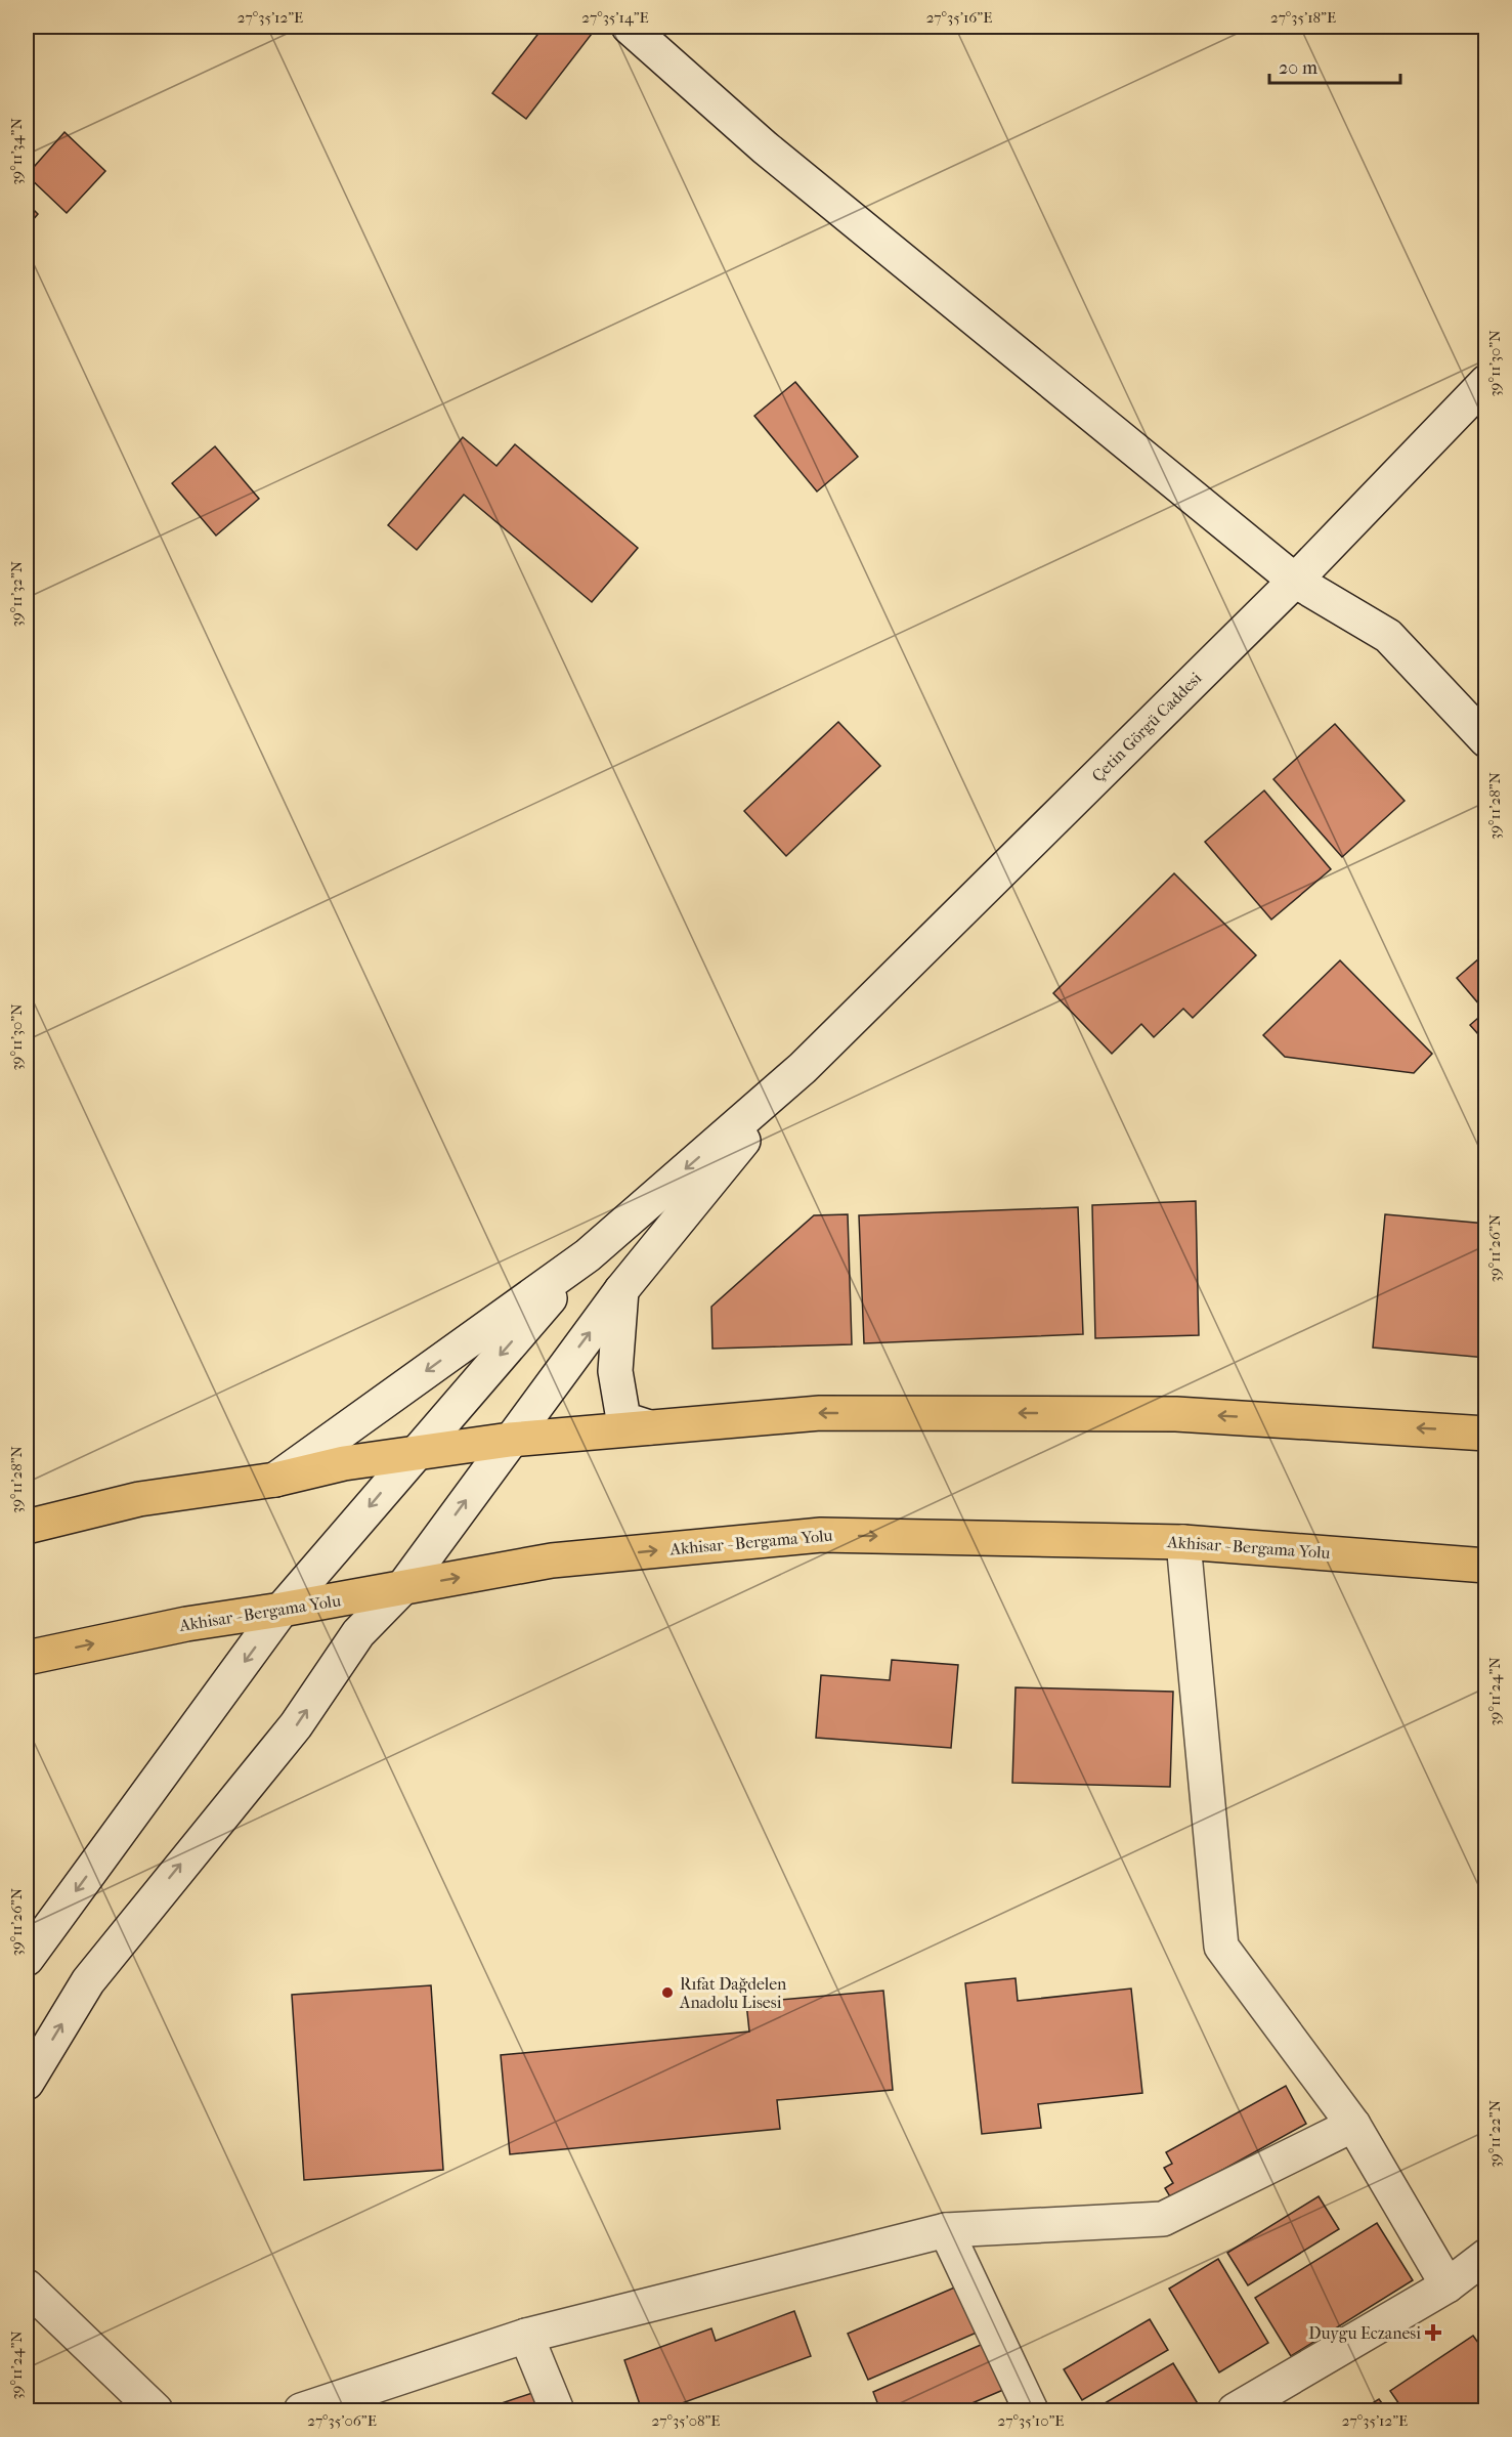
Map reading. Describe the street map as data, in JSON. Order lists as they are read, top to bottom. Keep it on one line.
{"streets":{"main road":["Çetin Görgü Caddesi","Akhisar - Bergama Yolu"]},"places":{"other":["Rıfat Dağdelen Anadolu Lisesi"],"health":["Duygu Eczanesi"]},"scale_bar":"20 m","coordinates":["27°35'12\"E","27°35'14\"E","27°35'16\"E","27°35'18\"E","39°11'34\"N","39°11'30\"N","39°11'32\"N","39°11'28\"N","39°11'26\"N","39°11'24\"N","39°11'22\"N","27°35'06\"E","27°35'08\"E","27°35'10\"E"]}
